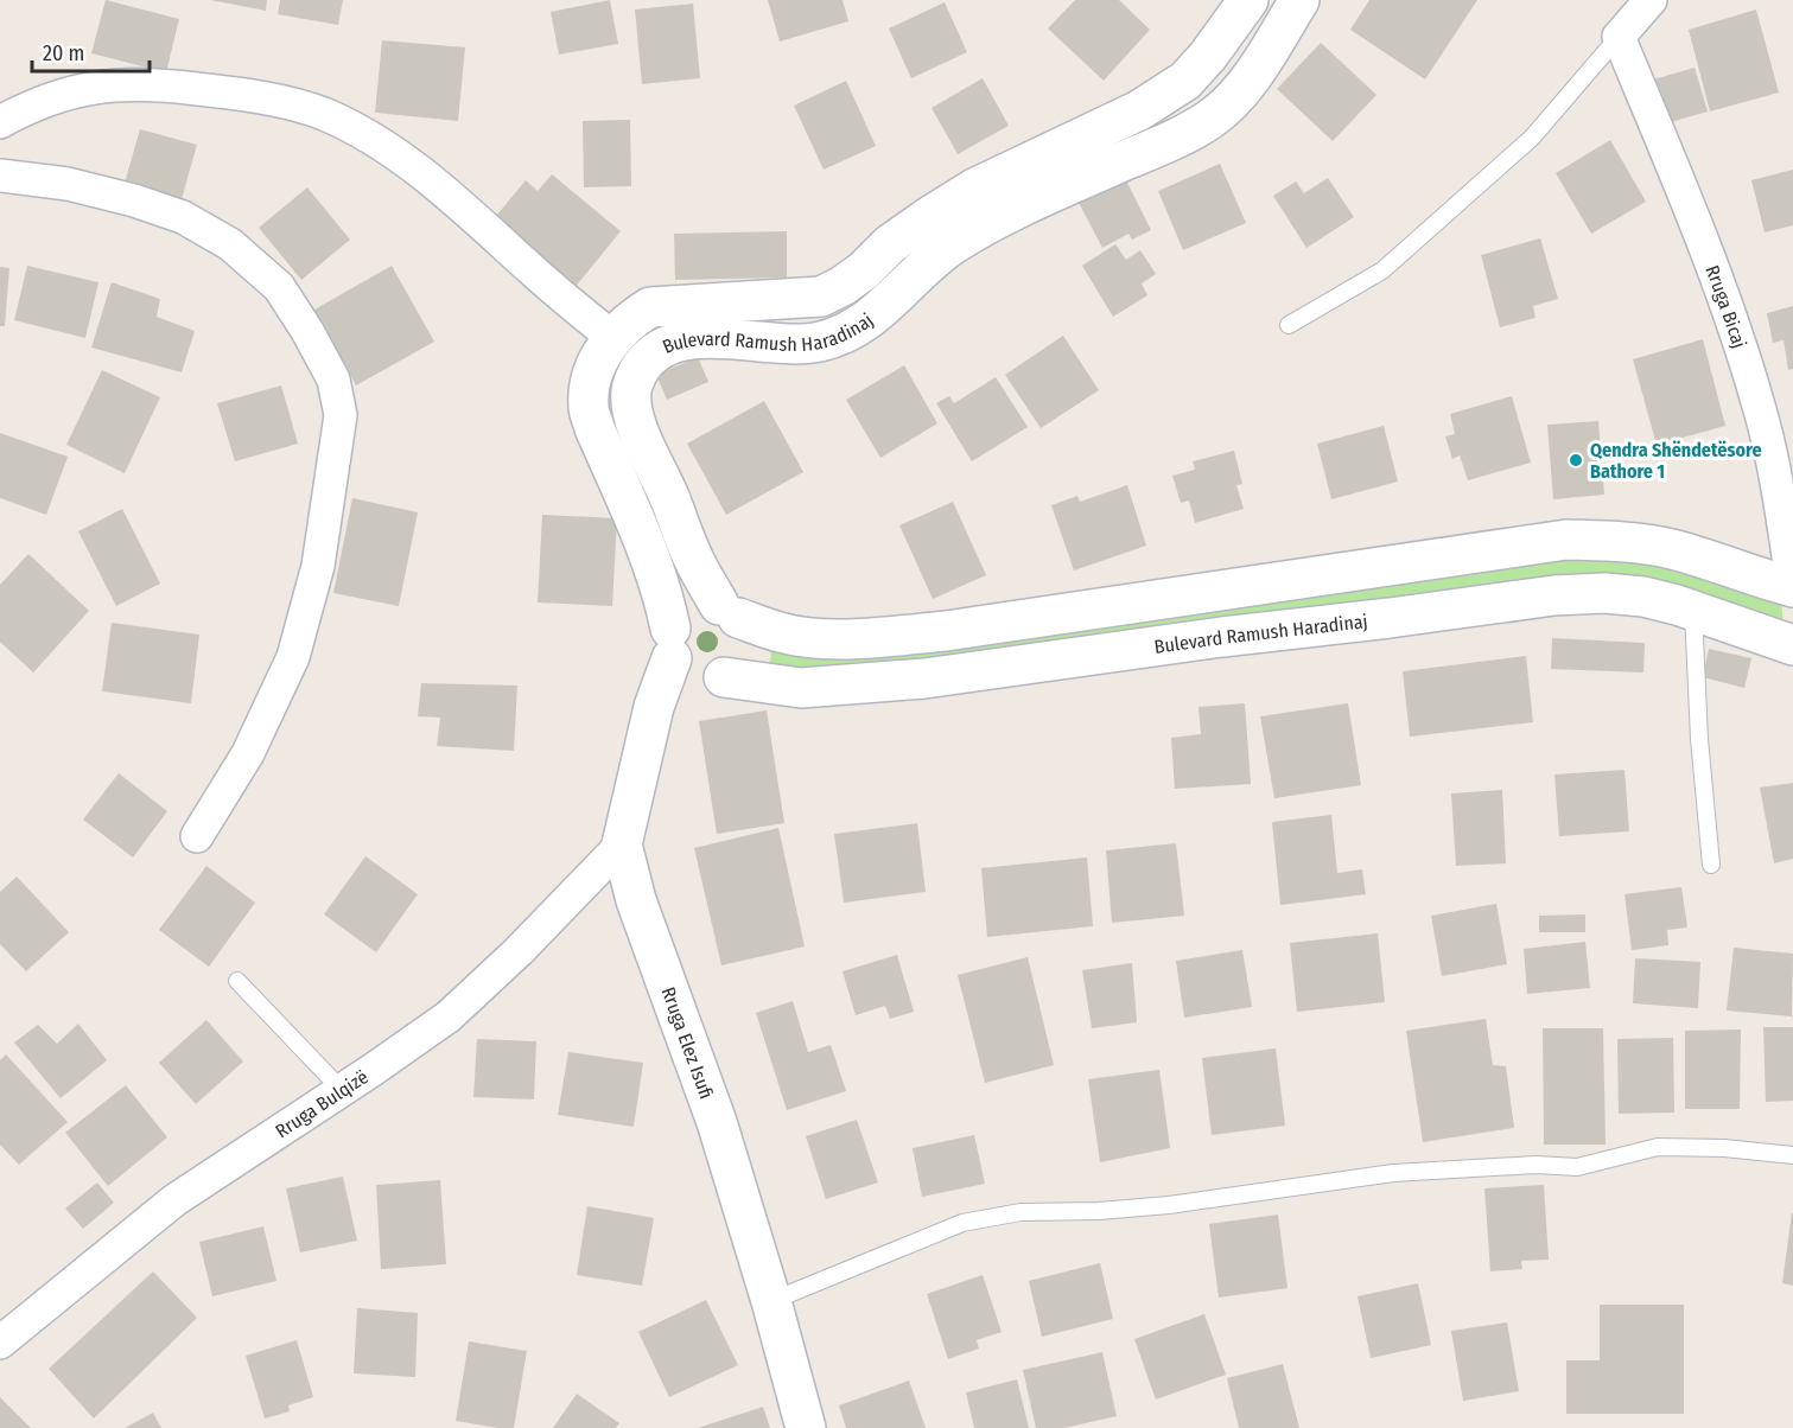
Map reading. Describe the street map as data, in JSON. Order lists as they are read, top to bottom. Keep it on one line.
{"streets":{"street":["Rruga Bicaj","Bulevard Ramush Haradinaj","Rruga Elez Isufi","Rruga Bulqizë"]},"crossings":[["Bulevard Ramush Haradinaj","Rruga Elez Isufi"],["Rruga Elez Isufi","Rruga Bulqizë"]],"places":["Qendra Shëndetësore Bathore 1"],"scale_bar":"20 m"}
